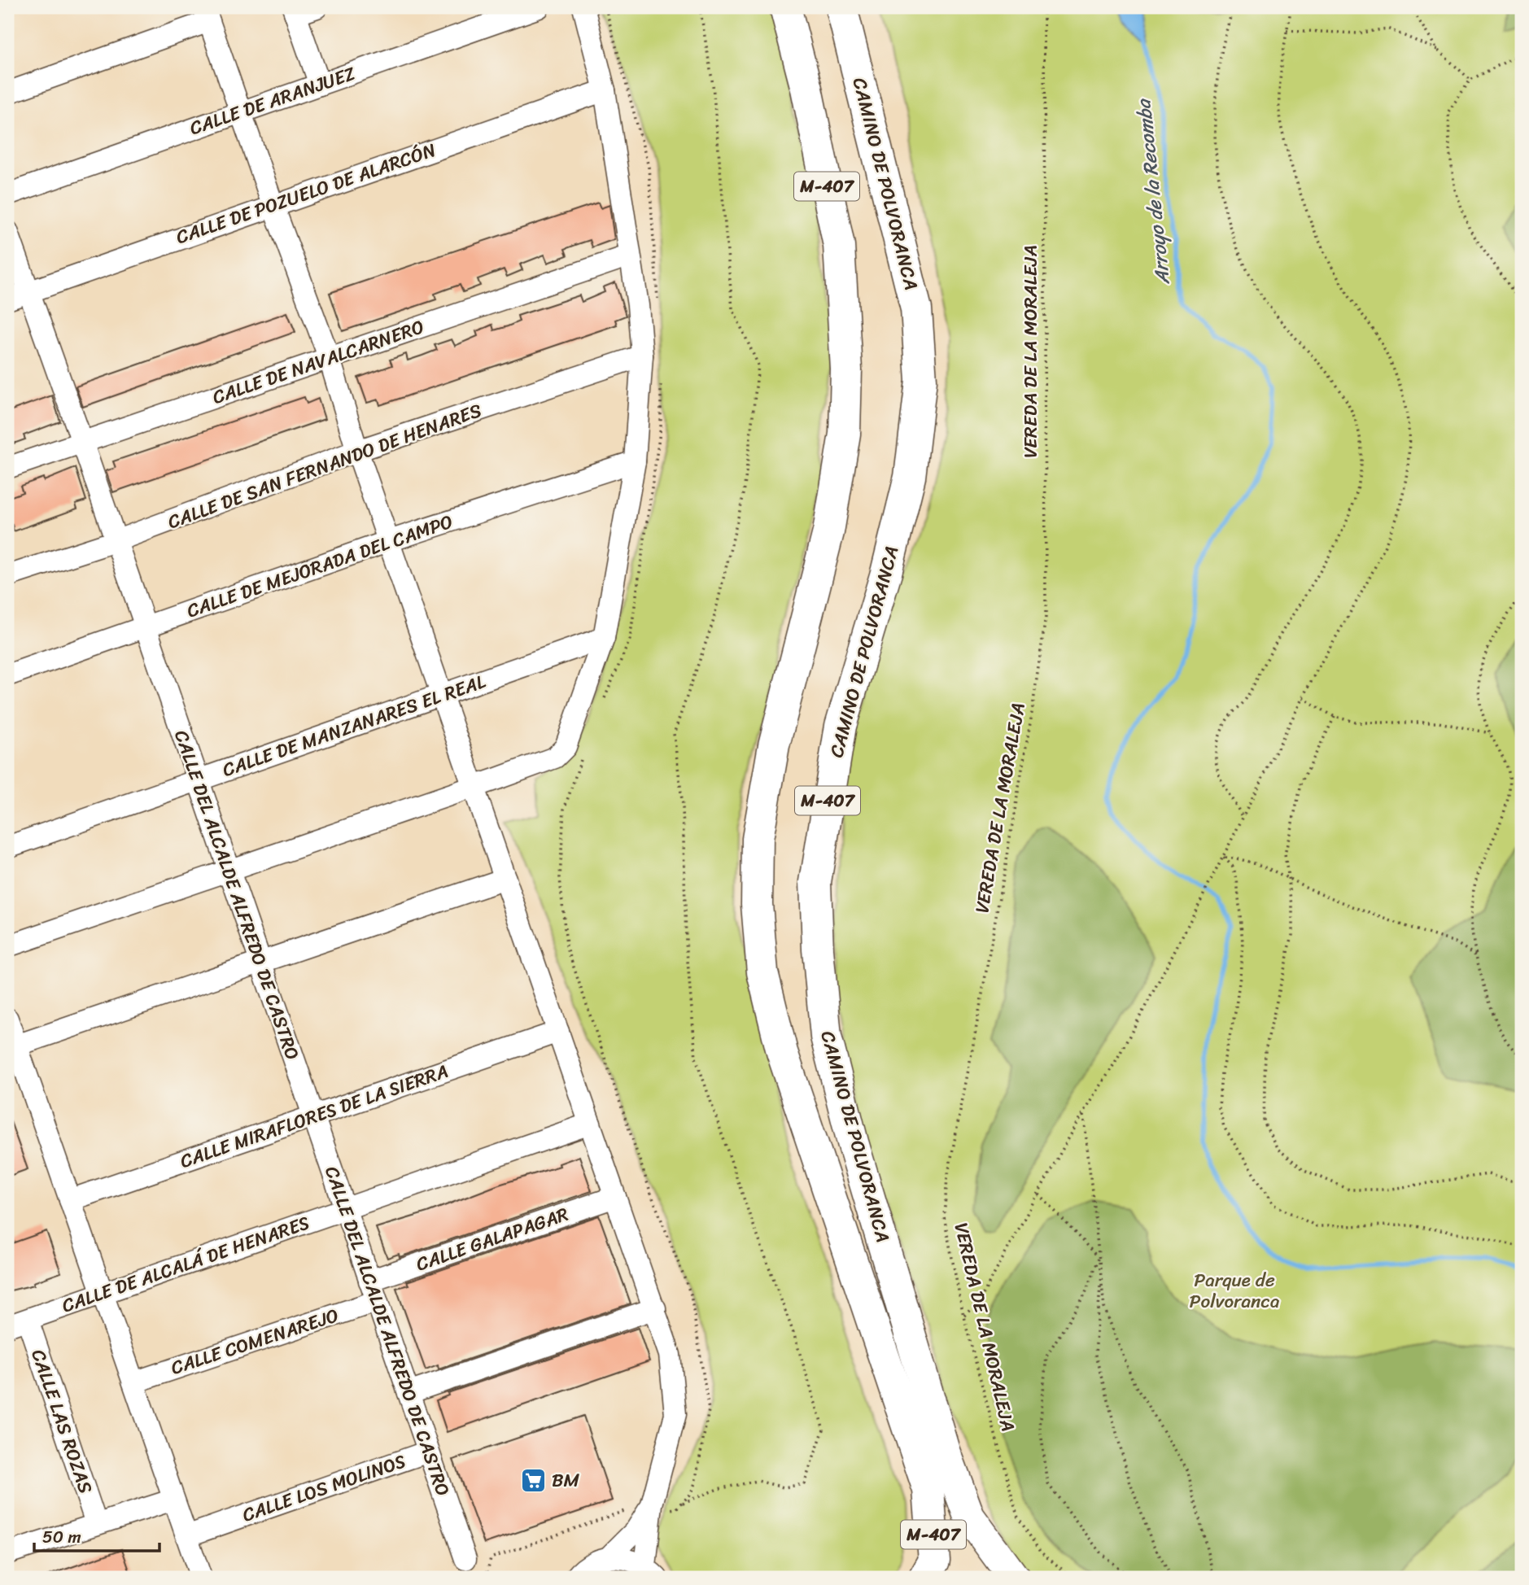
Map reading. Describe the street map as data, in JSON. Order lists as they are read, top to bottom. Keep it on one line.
{"streets":{"highway":["CAMINO DE POLVORANCA","M-407"],"street":["CALLE DE ARANJUEZ","CALLE DE POZUELO DE ALARCÓN","CALLE DE NAVALCARNERO","CALLE DE SAN FERNANDO DE HENARES","CALLE DE MEJORADA DEL CAMPO","CALLE DE MANZANARES EL REAL","CALLE DEL ALCALDE ALFREDO DE CASTRO","CALLE MIRAFLORES DE LA SIERRA","CALLE GALAPAGAR","CALLE DE ALCALÁ DE HENARES","CALLE COMENAREJO","CALLE LAS ROZAS","CALLE LOS MOLINOS"],"path":["VEREDA DE LA MORALEJA"]},"crossings":[["CAMINO DE POLVORANCA","M-407"],["CALLE DE POZUELO DE ALARCÓN","CALLE DEL ALCALDE ALFREDO DE CASTRO"],["CALLE DE NAVALCARNERO","CALLE DEL ALCALDE ALFREDO DE CASTRO"],["CALLE DE SAN FERNANDO DE HENARES","CALLE DEL ALCALDE ALFREDO DE CASTRO"],["CALLE DE MEJORADA DEL CAMPO","CALLE DEL ALCALDE ALFREDO DE CASTRO"],["CALLE DE MANZANARES EL REAL","CALLE DEL ALCALDE ALFREDO DE CASTRO"],["CALLE DEL ALCALDE ALFREDO DE CASTRO","CALLE MIRAFLORES DE LA SIERRA"],["CALLE DEL ALCALDE ALFREDO DE CASTRO","CALLE GALAPAGAR"],["CALLE DEL ALCALDE ALFREDO DE CASTRO","CALLE DE ALCALÁ DE HENARES"],["CALLE DEL ALCALDE ALFREDO DE CASTRO","CALLE COMENAREJO"],["CALLE DEL ALCALDE ALFREDO DE CASTRO","CALLE LOS MOLINOS"],["CALLE DE ALCALÁ DE HENARES","CALLE LAS ROZAS"]],"water":["Arroyo de la Recomba"],"parks":["Parque de Polvoranca"],"places":{"supermarket":["BM"]},"scale_bar":"50 m"}
